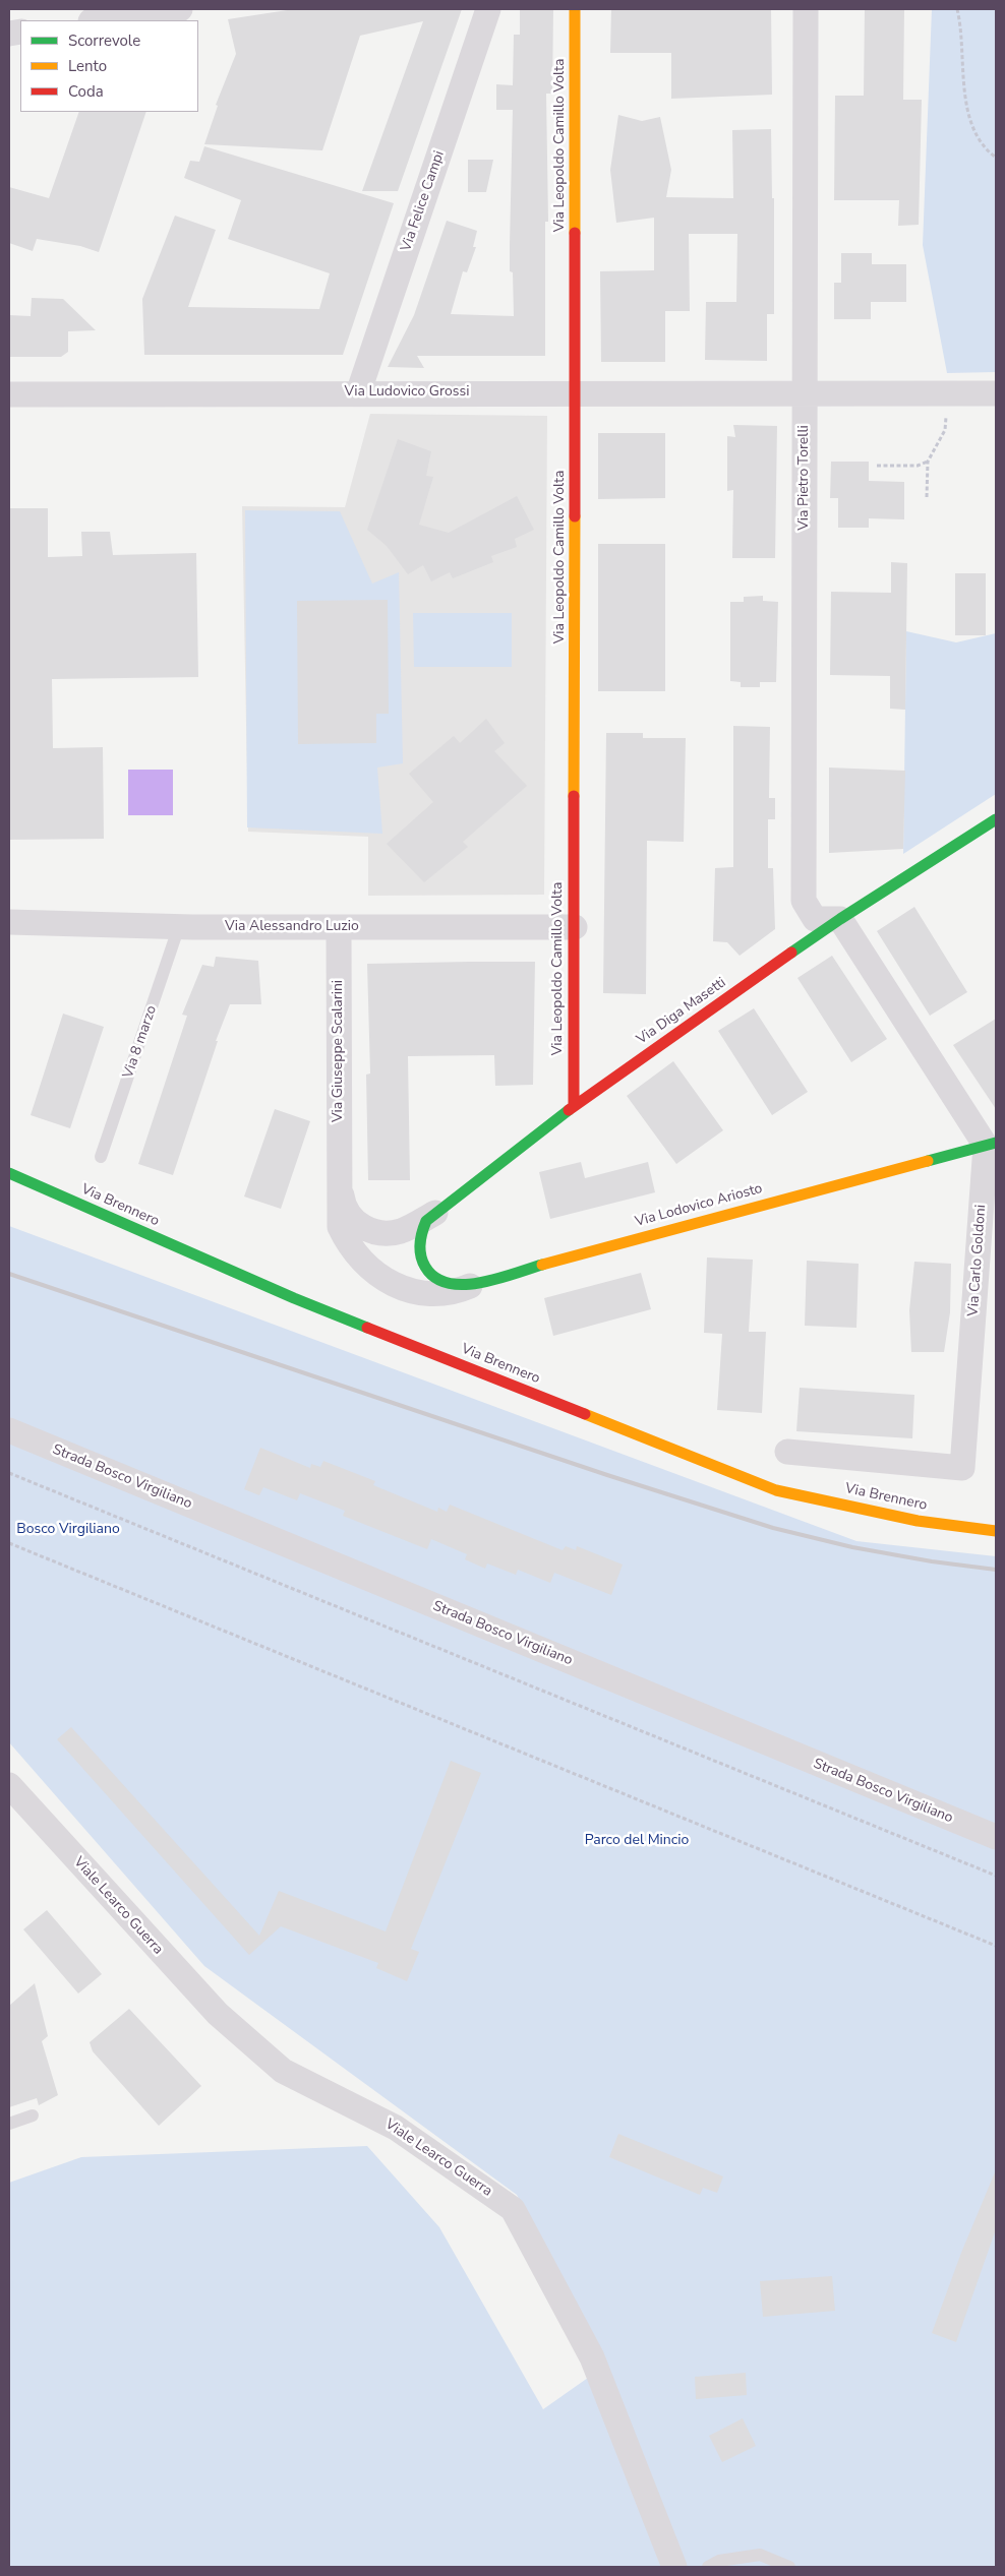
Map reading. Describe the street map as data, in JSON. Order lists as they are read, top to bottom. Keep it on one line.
{"streets":{"street":["Via Leopoldo Camillo Volta","Via Felice Campi","Via Ludovico Grossi","Via Pietro Torelli","Via Alessandro Luzio","Via Diga Masetti","Via Giuseppe Scalarini","Via Brennero","Via Lodovico Ariosto","Via Carlo Goldoni","Strada Bosco Virgiliano","Viale Learco Guerra"],"lane":["Via 8 marzo"]},"crossings":[["Via Leopoldo Camillo Volta","Via Ludovico Grossi"],["Via Leopoldo Camillo Volta","Via Alessandro Luzio"],["Via Leopoldo Camillo Volta","Via Diga Masetti"],["Via Felice Campi","Via Ludovico Grossi"],["Via Ludovico Grossi","Via Pietro Torelli"],["Via Pietro Torelli","Via Diga Masetti"],["Via Alessandro Luzio","Via 8 marzo"],["Via Alessandro Luzio","Via Giuseppe Scalarini"],["Via Diga Masetti","Via Lodovico Ariosto"],["Via Lodovico Ariosto","Via Carlo Goldoni"]],"parks":["Bosco Virgiliano","Parco del Mincio"],"legend":["Scorrevole","Lento","Coda"]}
